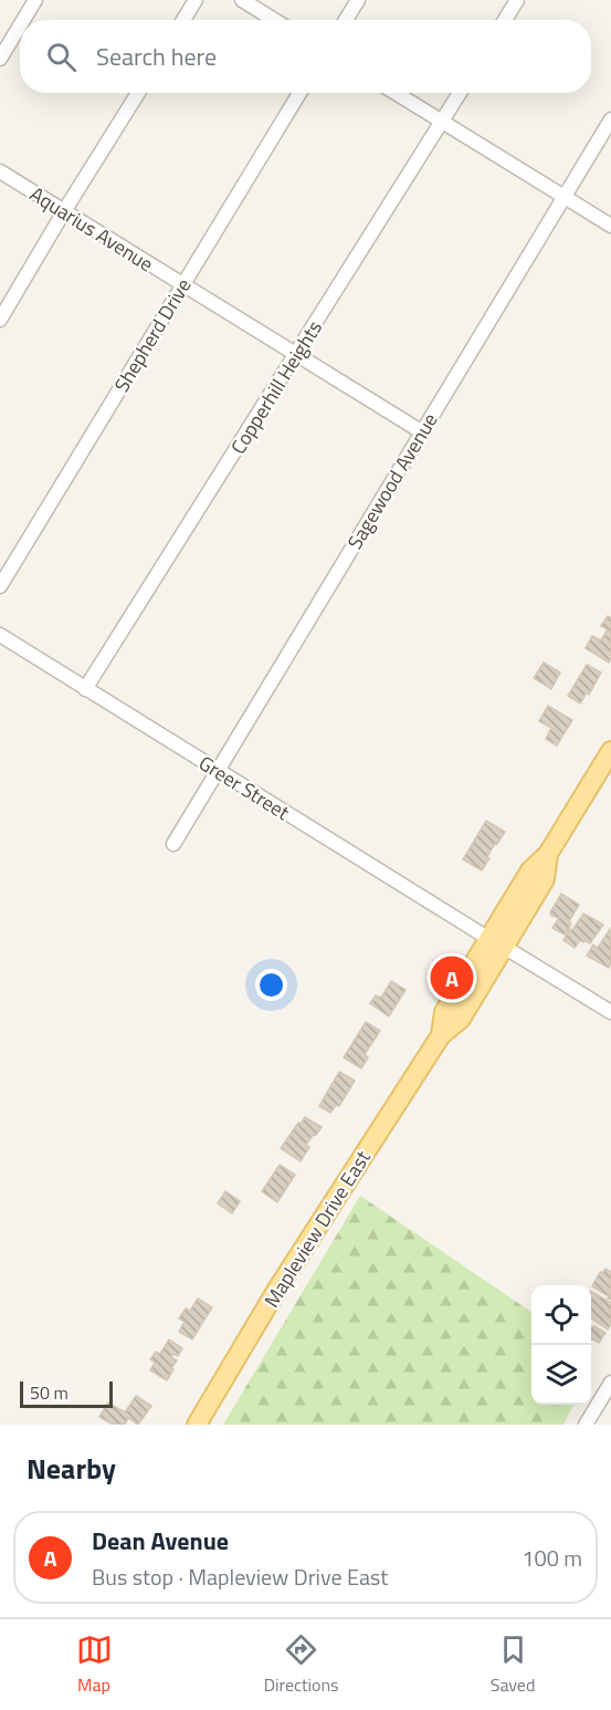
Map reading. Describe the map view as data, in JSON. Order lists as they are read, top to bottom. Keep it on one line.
{"streets":{"main road":["Mapleview Drive East"],"street":["Aquarius Avenue","Shepherd Drive","Copperhill Heights","Sagewood Avenue","Greer Street"]},"crossings":[["Aquarius Avenue","Shepherd Drive"],["Aquarius Avenue","Copperhill Heights"],["Aquarius Avenue","Sagewood Avenue"],["Copperhill Heights","Greer Street"],["Sagewood Avenue","Greer Street"],["Greer Street","Mapleview Drive East"]],"scale_bar":"50 m","page":{"search":"Search here","pins":"A","scale":"50 m","heading":"Nearby","list":[{"mark":"A","name":"Dean Avenue","note":"Bus stop · Mapleview Drive East","value":"100 m"}],"nav":["Map","Directions","Saved"]}}
